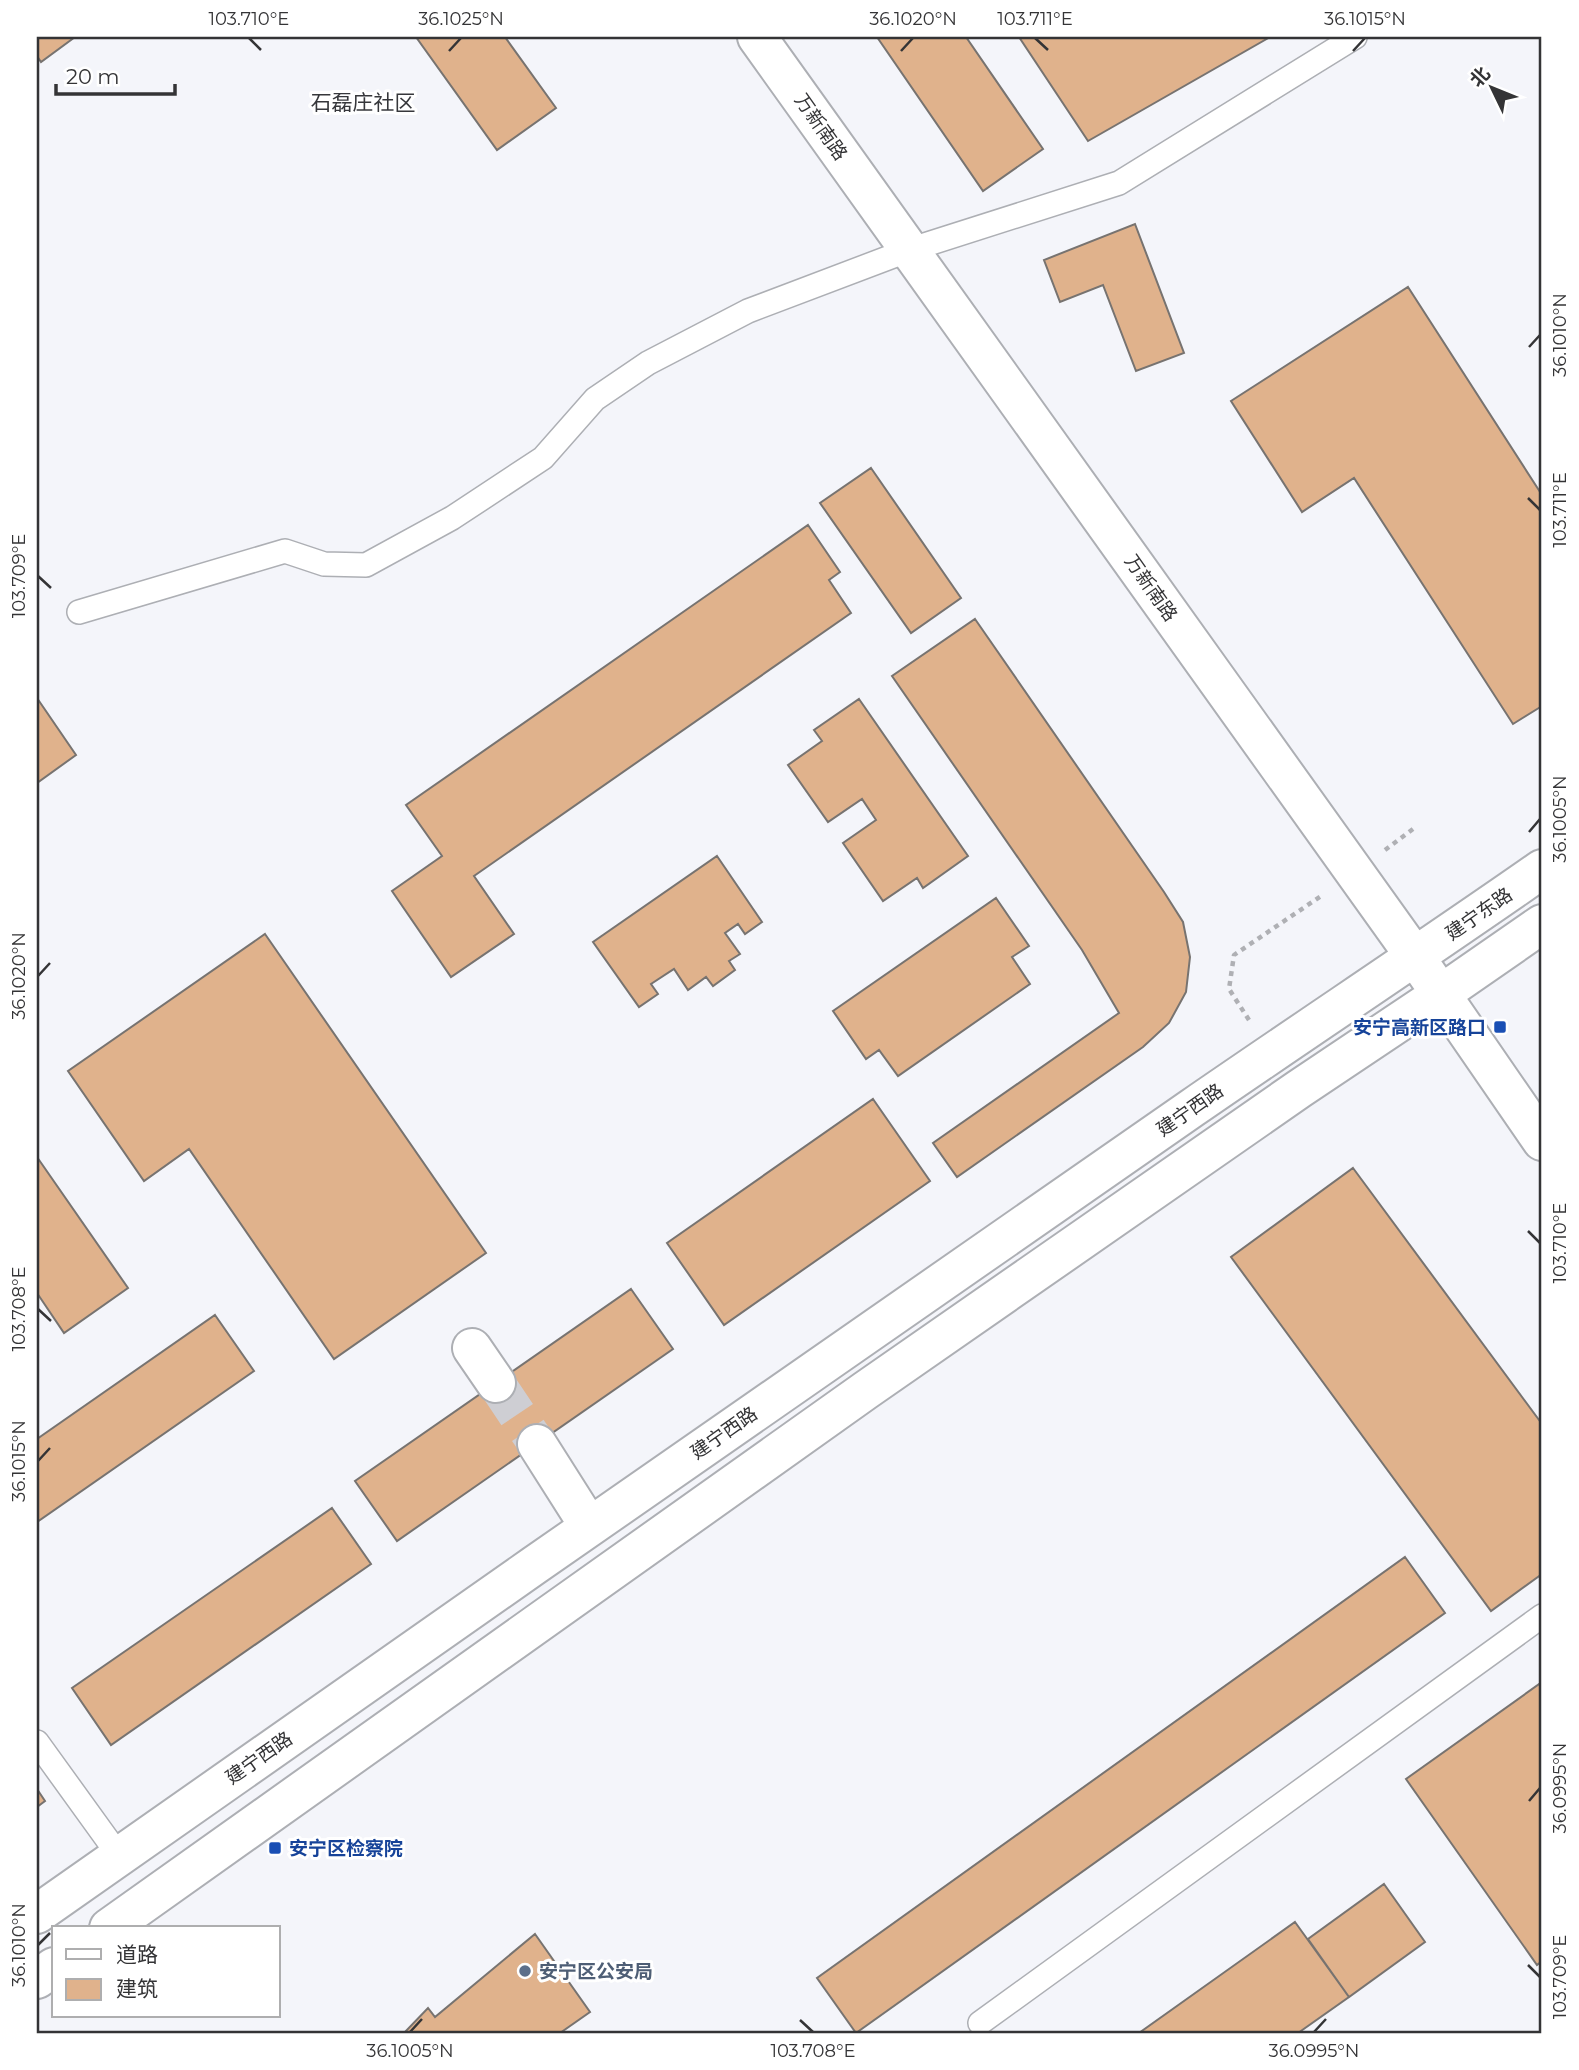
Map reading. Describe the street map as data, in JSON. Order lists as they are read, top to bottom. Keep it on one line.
{"streets":{"main road":["万新南路","建宁东路","建宁西路"]},"crossings":[["万新南路","建宁东路"],["万新南路","建宁西路"],["建宁东路","建宁西路"]],"districts":["石磊庄社区"],"places":{"transit":["安宁高新区路口","安宁区检察院"],"other":["安宁区公安局"]},"legend":["道路","建筑"],"scale_bar":"20 m","north":"top left","coordinates":["103.710°E","36.1025°N","36.1020°N","103.711°E","36.1015°N","36.1010°N","103.709°E","36.1005°N","103.708°E","36.0995°N"]}
